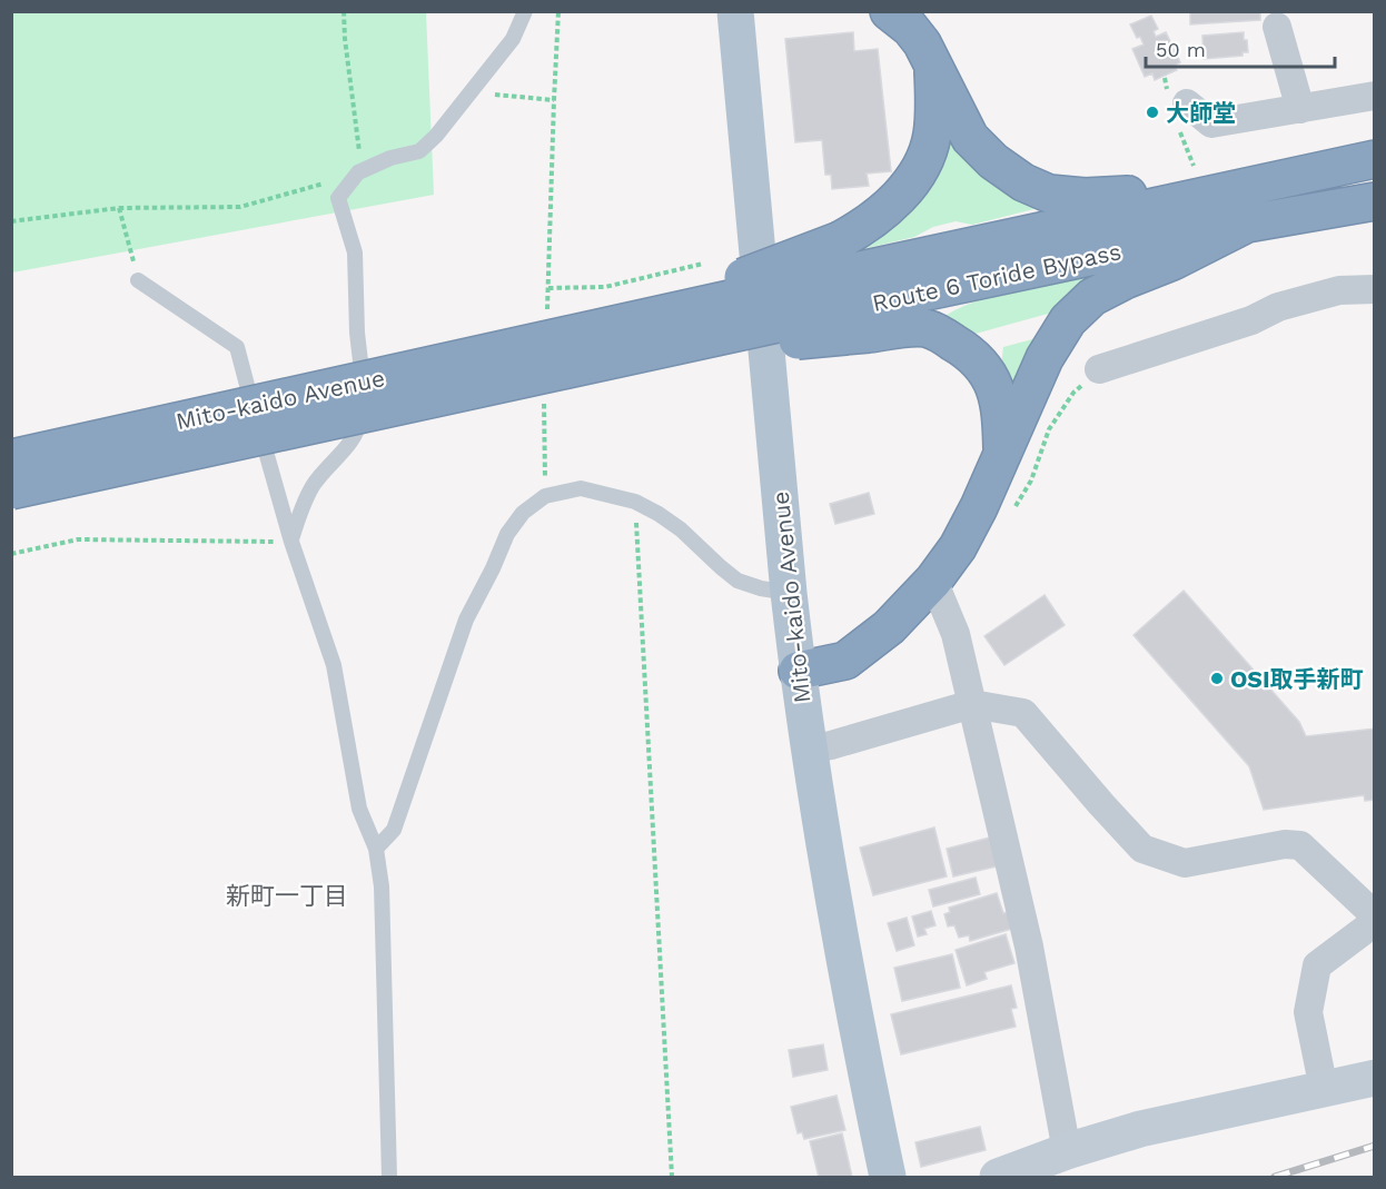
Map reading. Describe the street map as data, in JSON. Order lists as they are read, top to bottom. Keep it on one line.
{"streets":{"highway":["Route 6 Toride Bypass","Mito-kaido Avenue"]},"crossings":[["Route 6 Toride Bypass","Mito-kaido Avenue"]],"districts":["新町一丁目"],"places":["大師堂","OSI取手新町"],"scale_bar":"50 m"}
